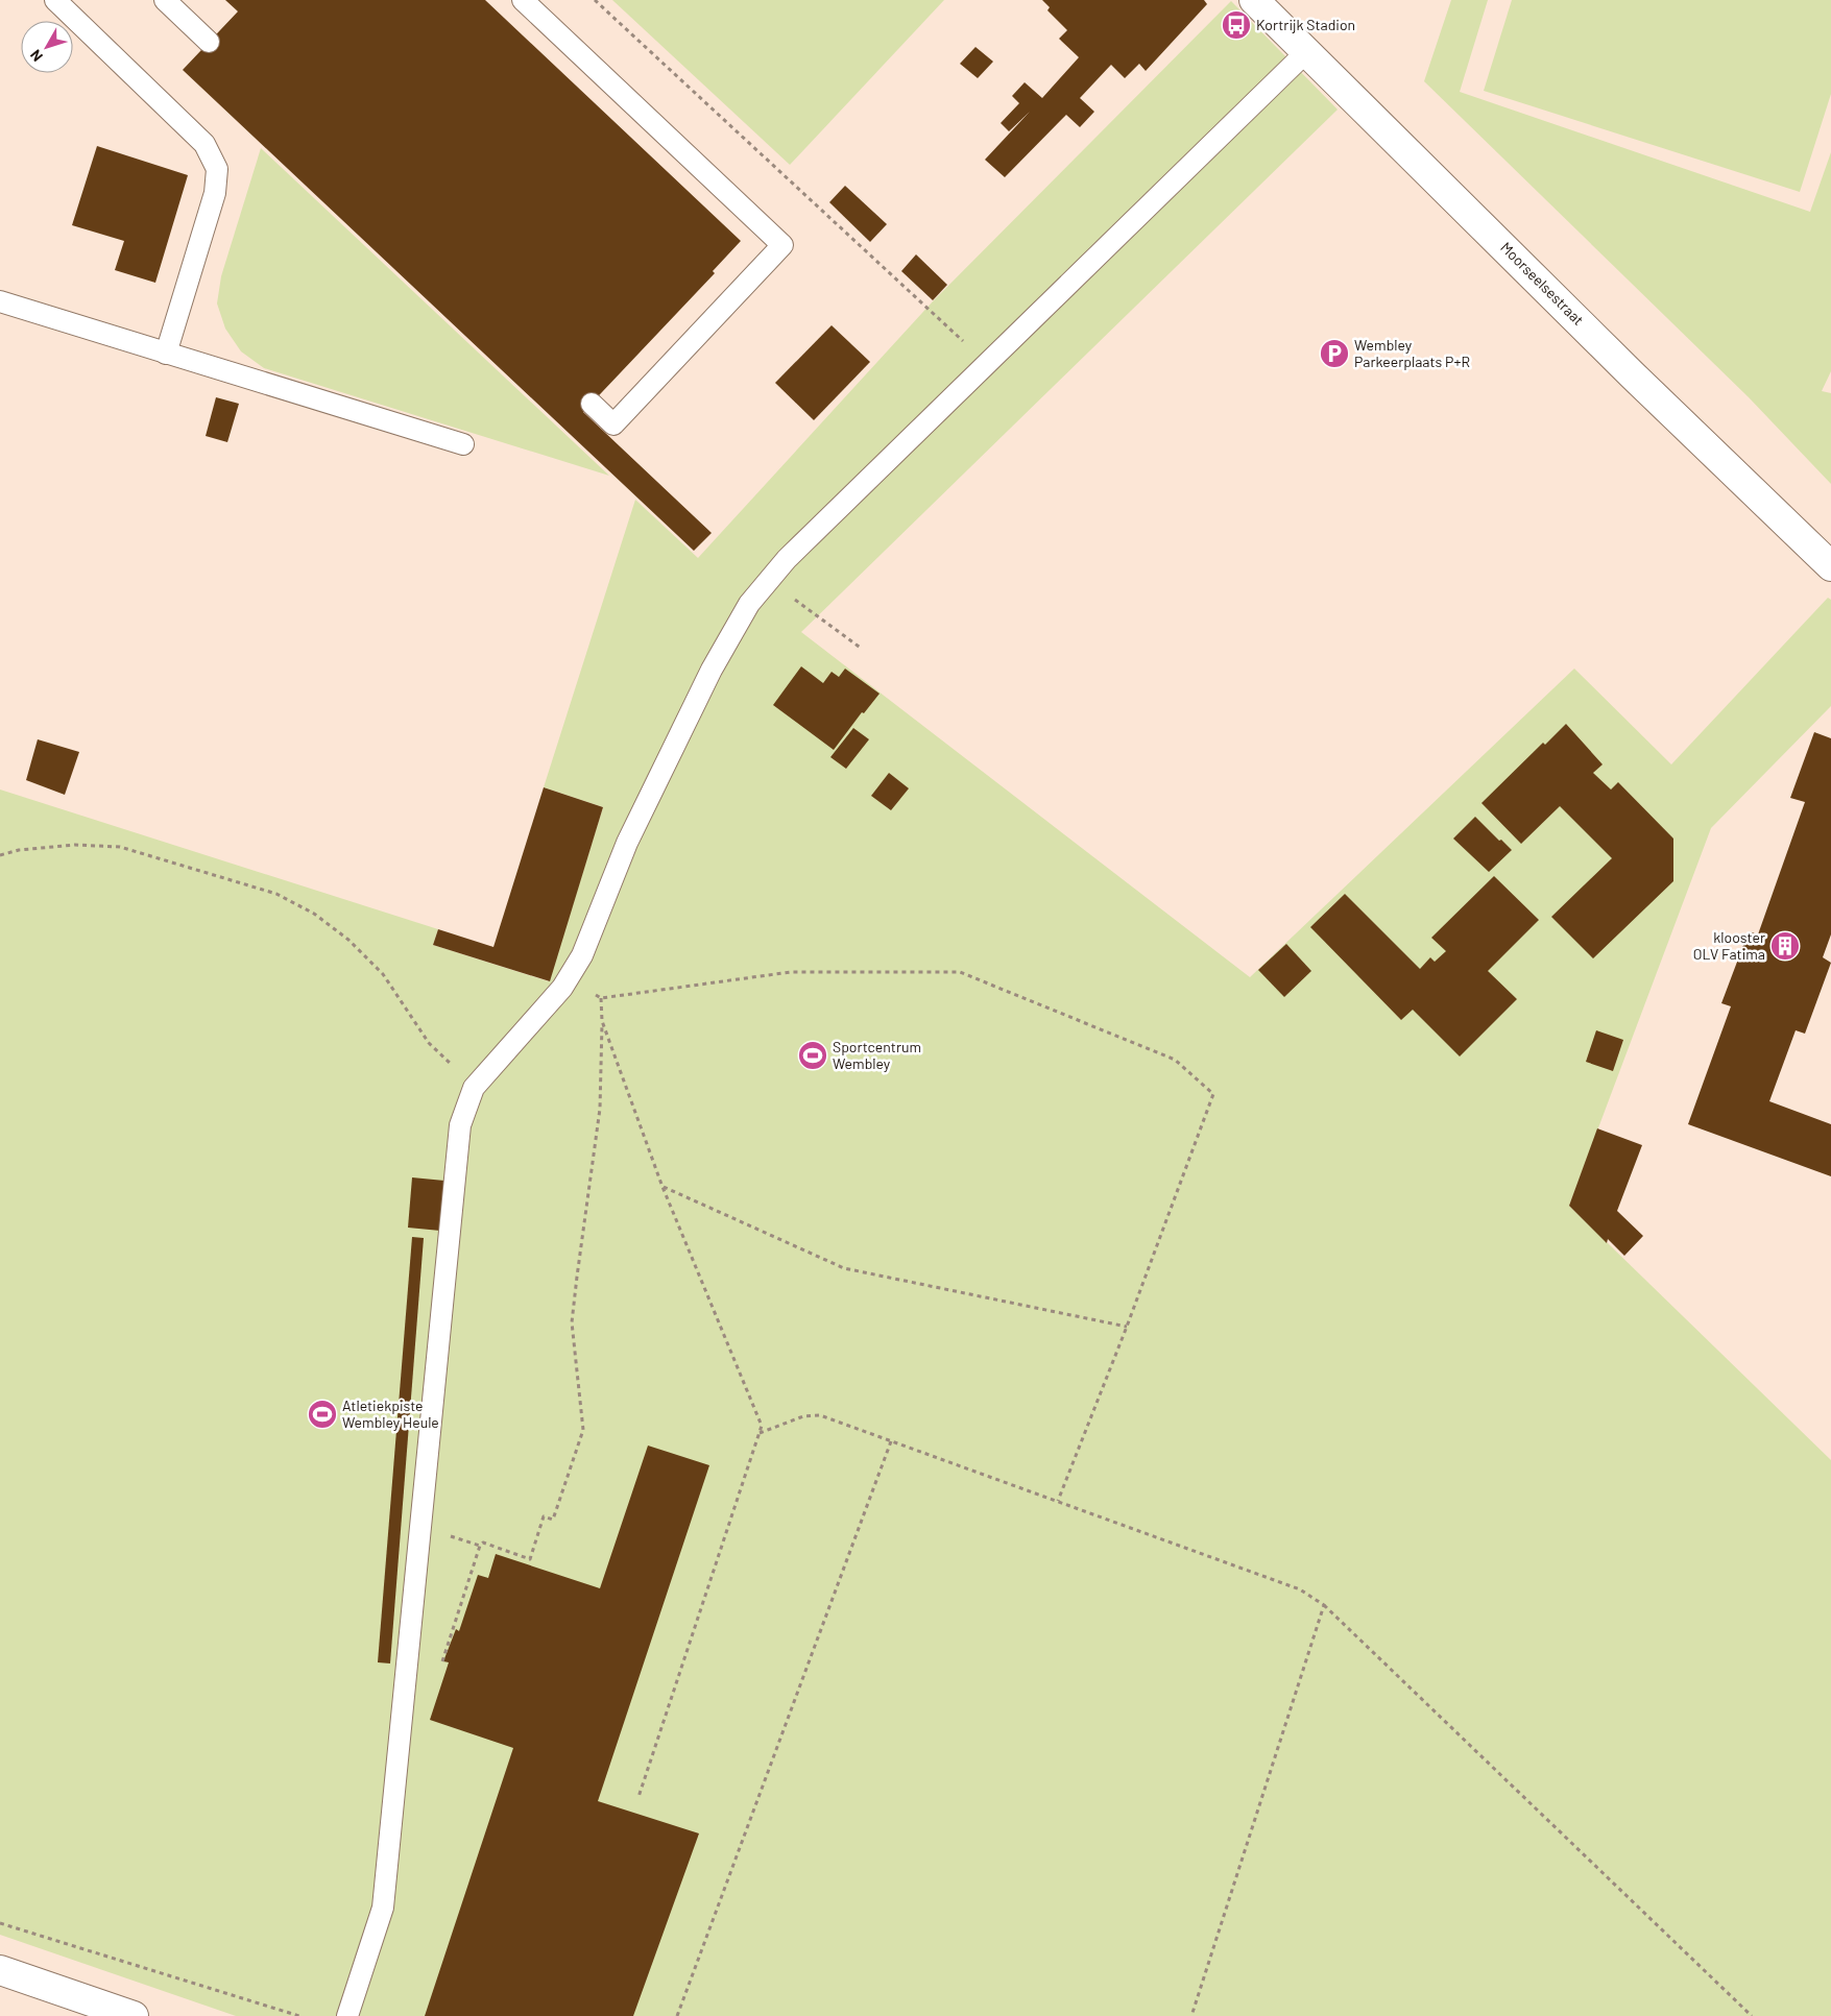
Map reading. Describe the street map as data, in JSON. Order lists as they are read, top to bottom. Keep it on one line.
{"streets":{"street":["Moorseelsestraat"]},"places":{"bus stop":["Kortrijk Stadion"],"parking":["Wembley Parkeerplaats P+R"],"building":["klooster OLV Fatima"],"sports":["Sportcentrum Wembley","Atletiekpiste Wembley Heule"]},"north":"bottom left"}
